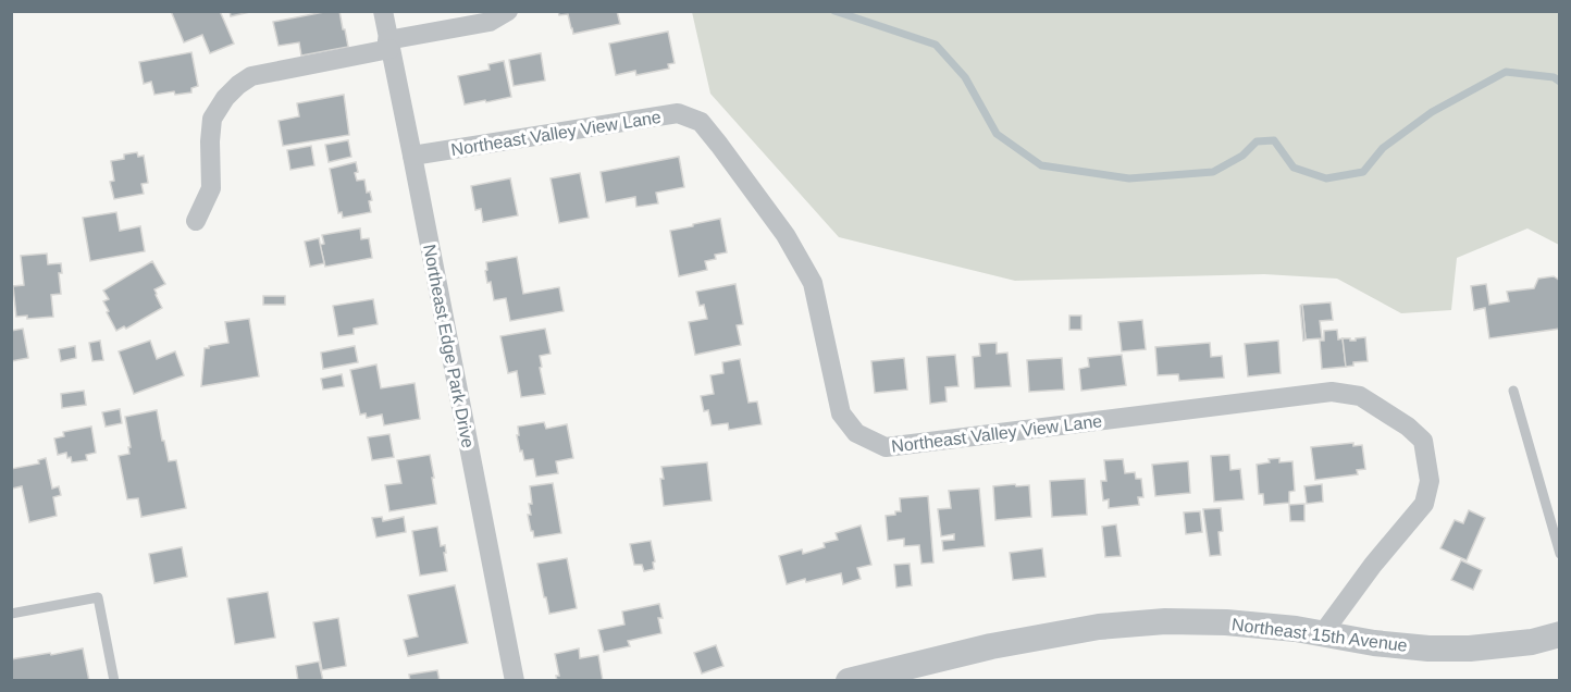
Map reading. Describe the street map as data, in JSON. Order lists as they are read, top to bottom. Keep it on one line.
{"streets":{"street":["Northeast Valley View Lane","Northeast Edge Park Drive","Northeast 15th Avenue"]},"crossings":[["Northeast Valley View Lane","Northeast Edge Park Drive"],["Northeast Valley View Lane","Northeast 15th Avenue"]]}
